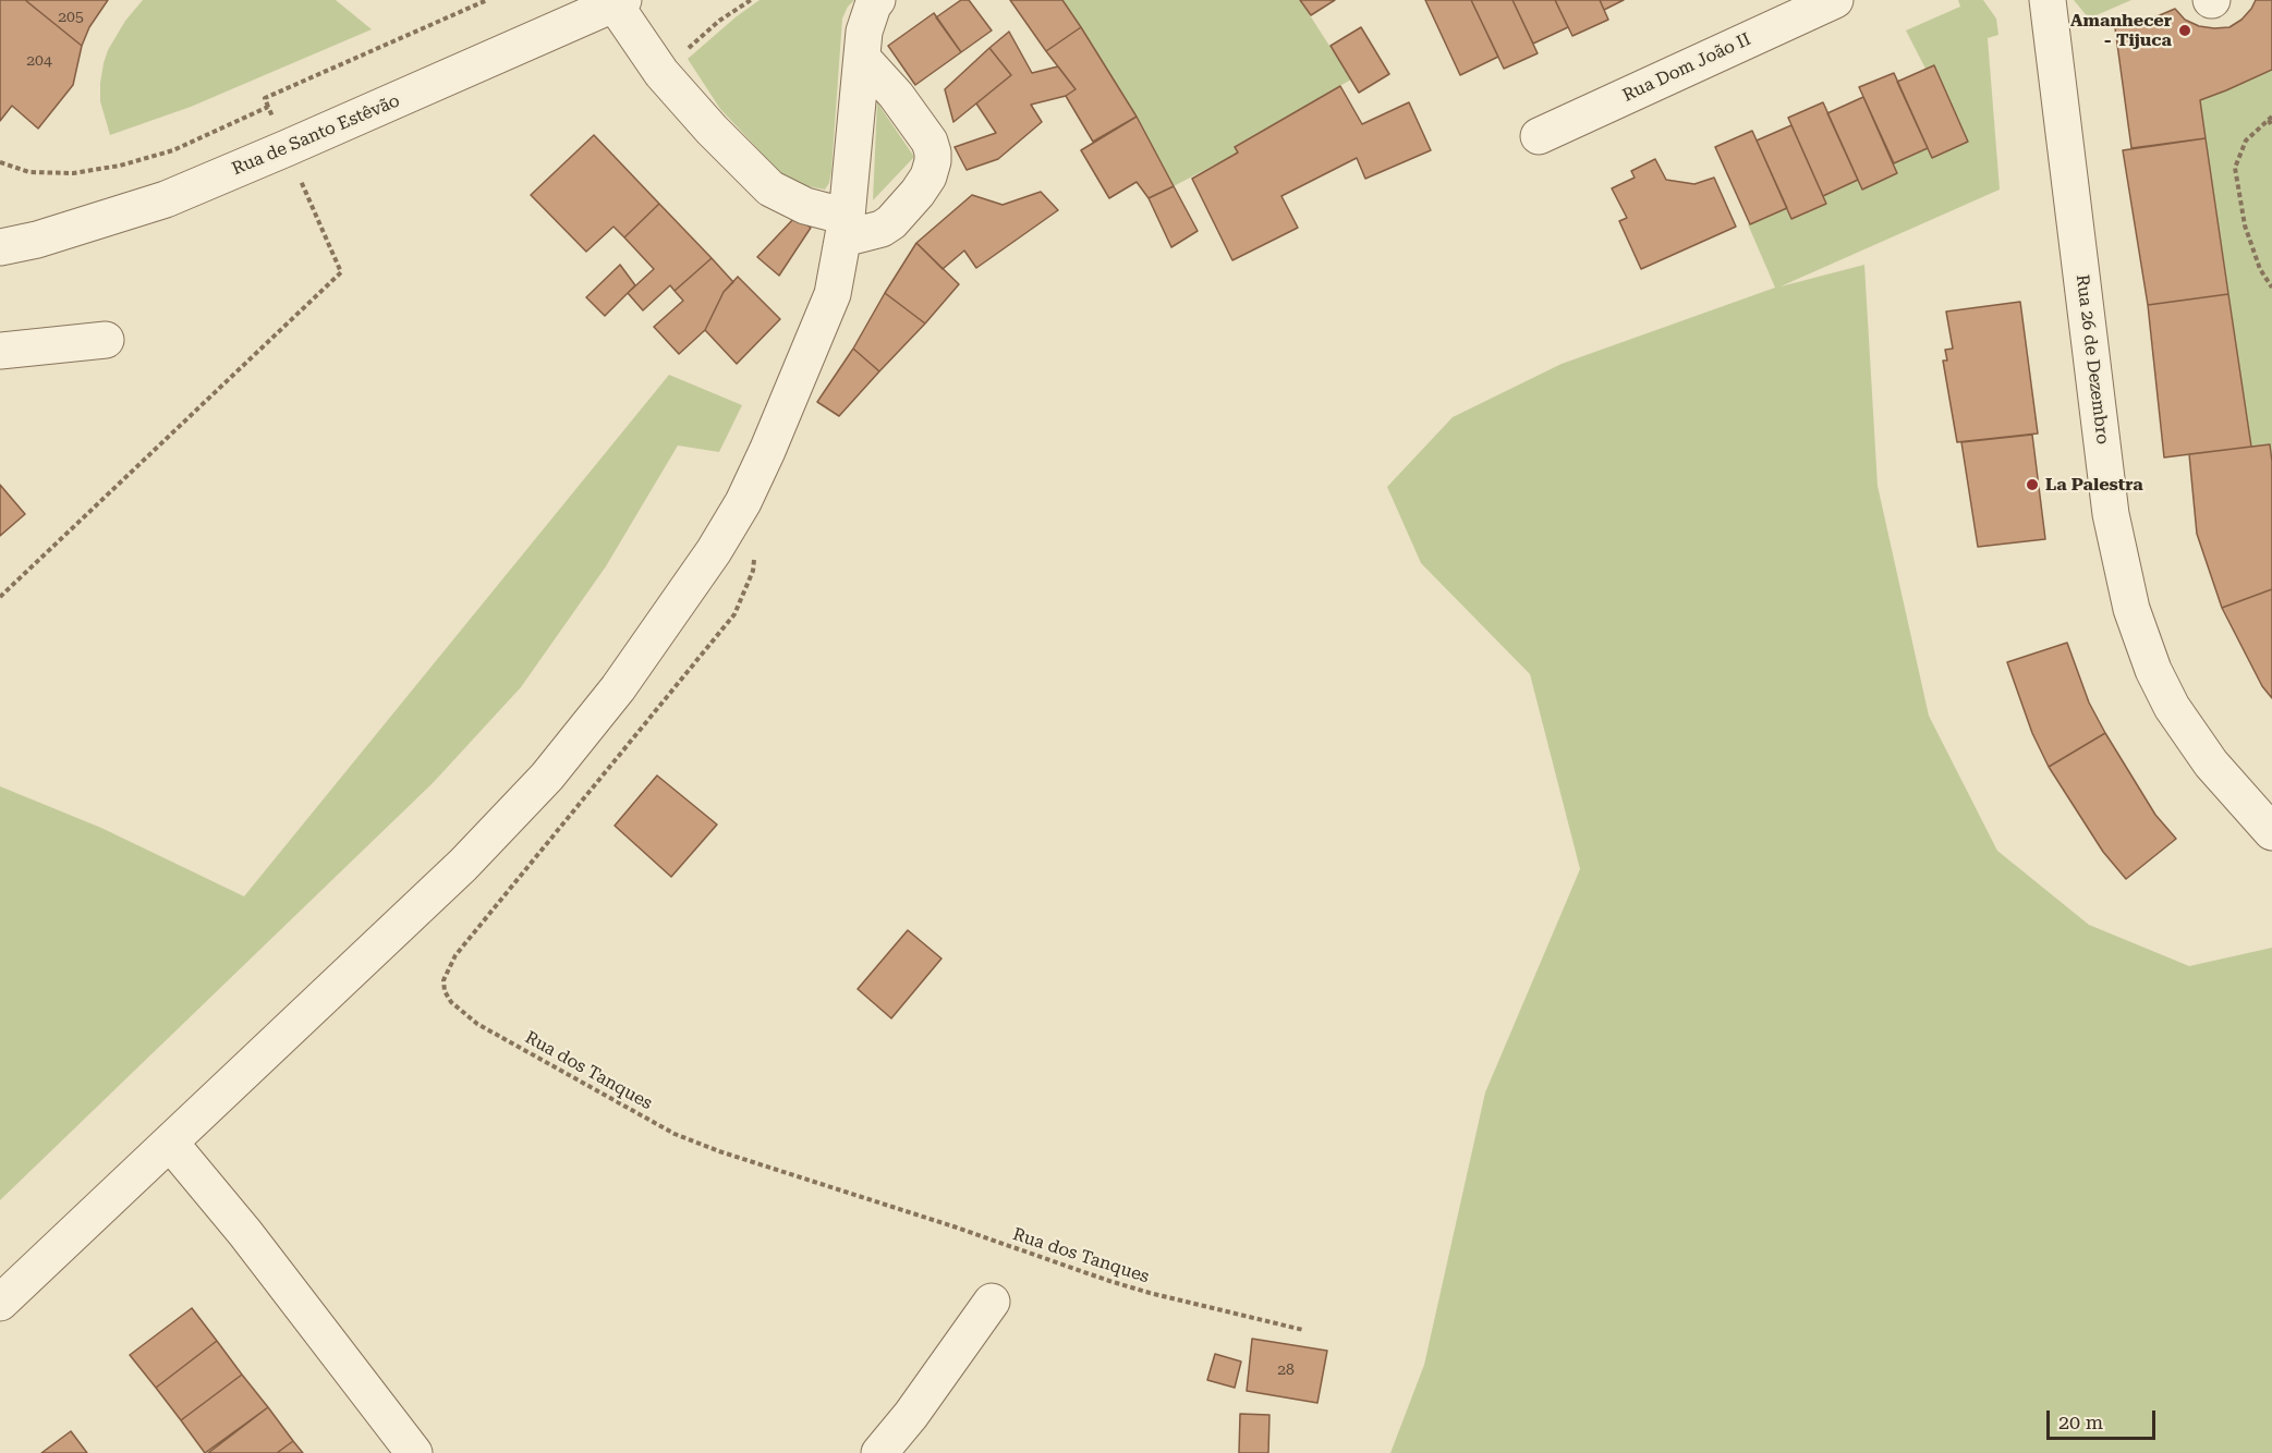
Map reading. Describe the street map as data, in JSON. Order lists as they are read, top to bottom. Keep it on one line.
{"streets":{"street":["Rua Dom João II","Rua de Santo Estêvão","Rua 26 de Dezembro"],"path":["Rua dos Tanques"]},"places":["Amanhecer - Tijuca","La Palestra"],"house_numbers":["205","204","28"],"scale_bar":"20 m"}
